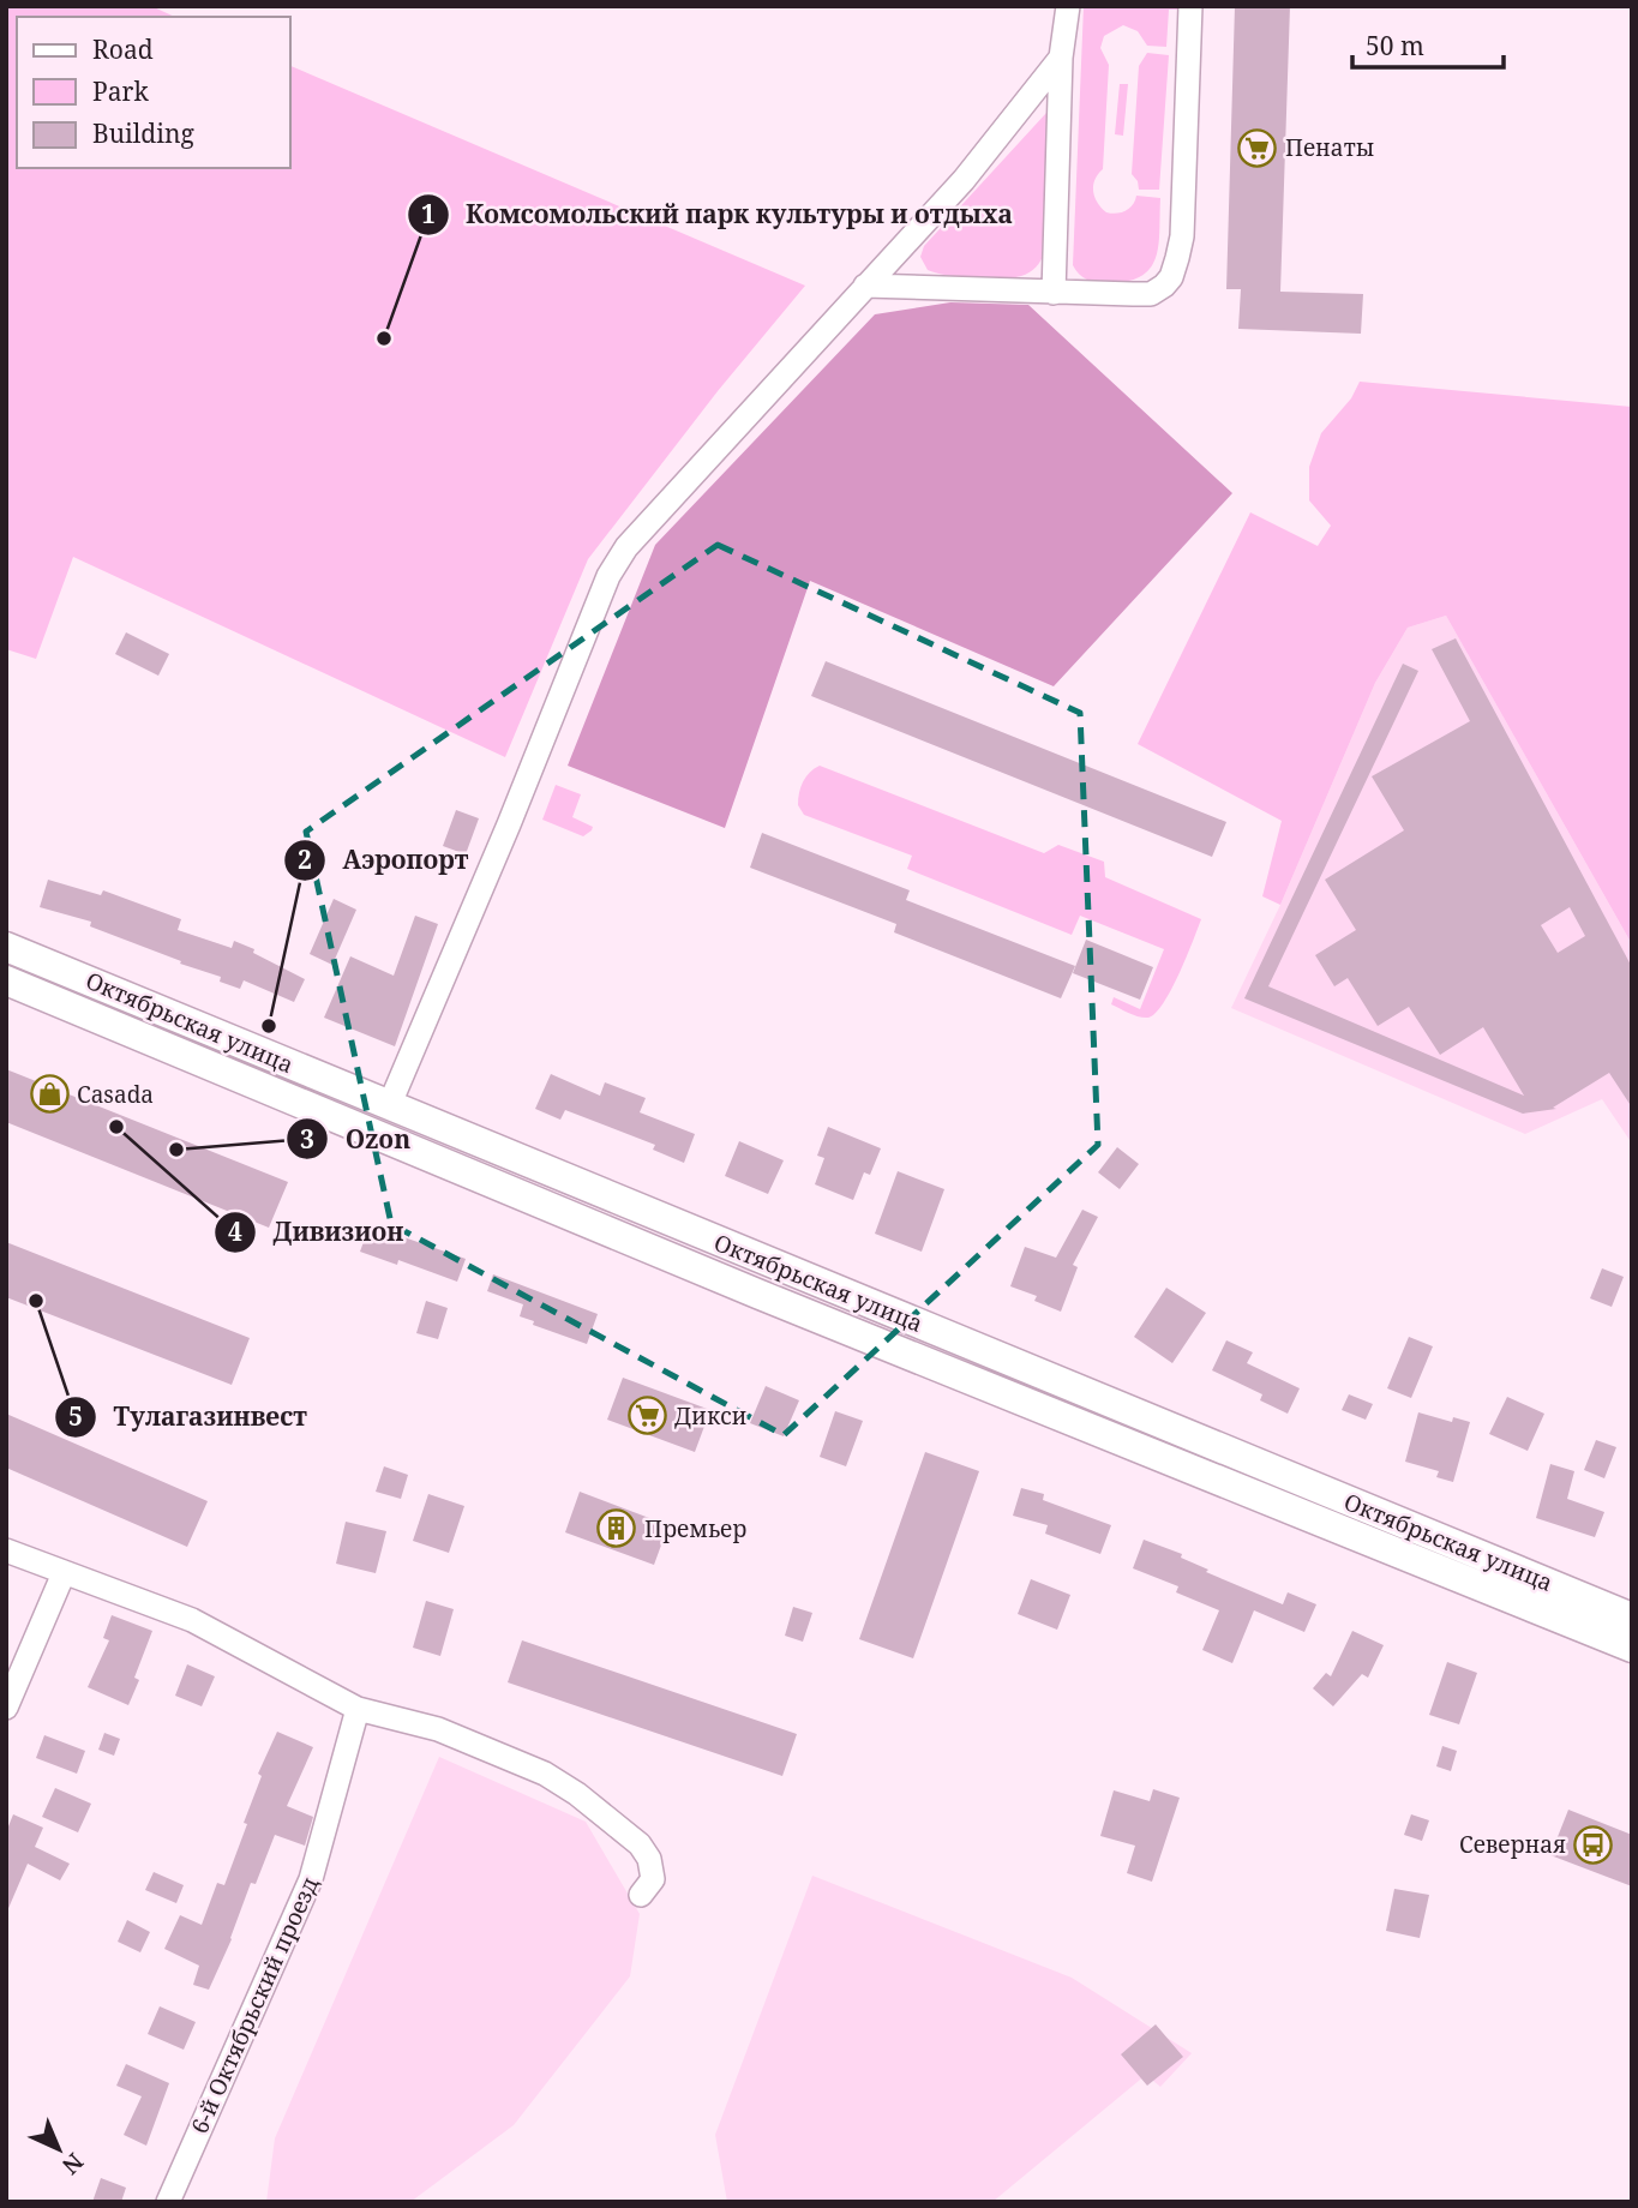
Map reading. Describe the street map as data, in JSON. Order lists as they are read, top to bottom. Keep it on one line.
{"streets":{"main road":["Октябрьская улица"],"street":["6-й Октябрьский проезд"]},"places":{"supermarket":["Пенаты","Дикси"],"other":["Комсомольский парк культуры и отдыха","Аэропорт","Дивизион","Ozon","Тулагазинвест"],"shop":["Casada"],"building":["Премьер"],"bus stop":["Северная"]},"legend":["Road","Park","Building"],"scale_bar":"50 m","north":"bottom right"}
